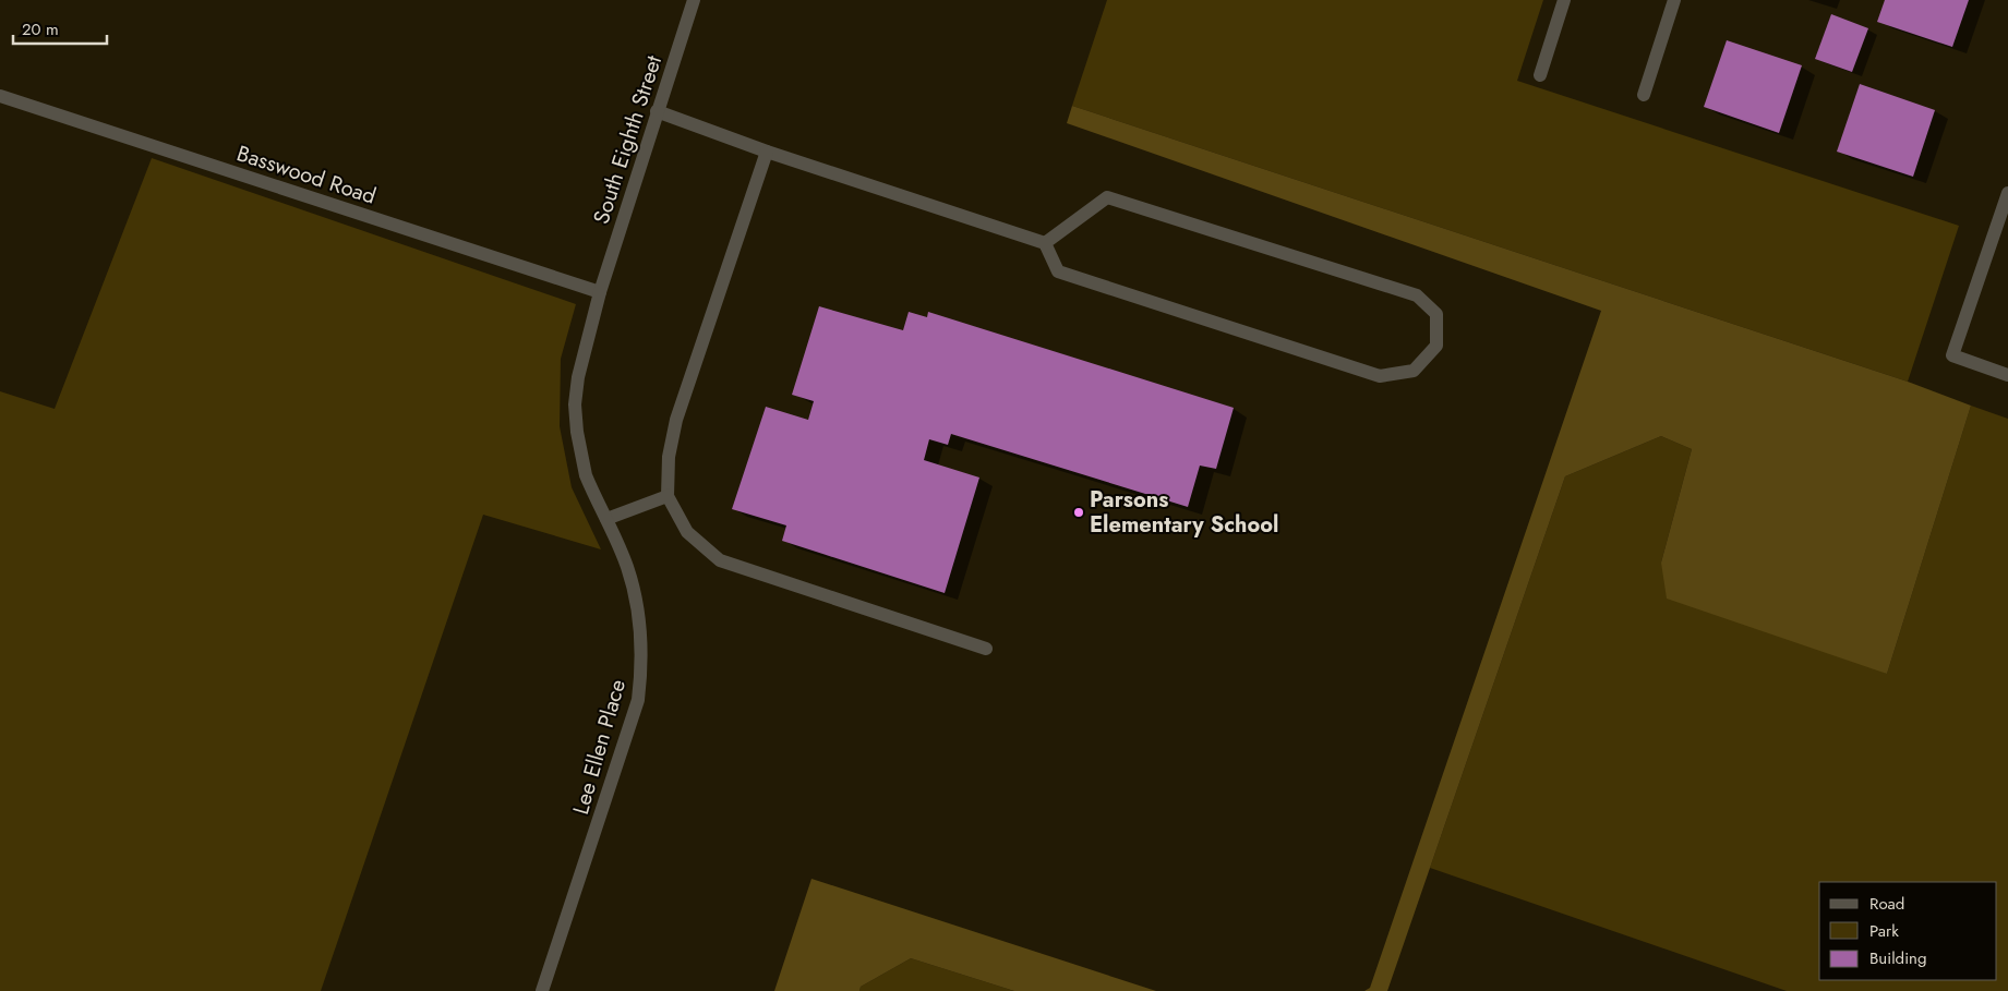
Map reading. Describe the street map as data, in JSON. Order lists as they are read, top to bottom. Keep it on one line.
{"streets":{"street":["South Eighth Street","Basswood Road","Lee Ellen Place"]},"crossings":[["South Eighth Street","Basswood Road"],["South Eighth Street","Lee Ellen Place"],["Basswood Road","Lee Ellen Place"]],"places":["Parsons Elementary School"],"legend":["Road","Park","Building"],"scale_bar":"20 m"}
